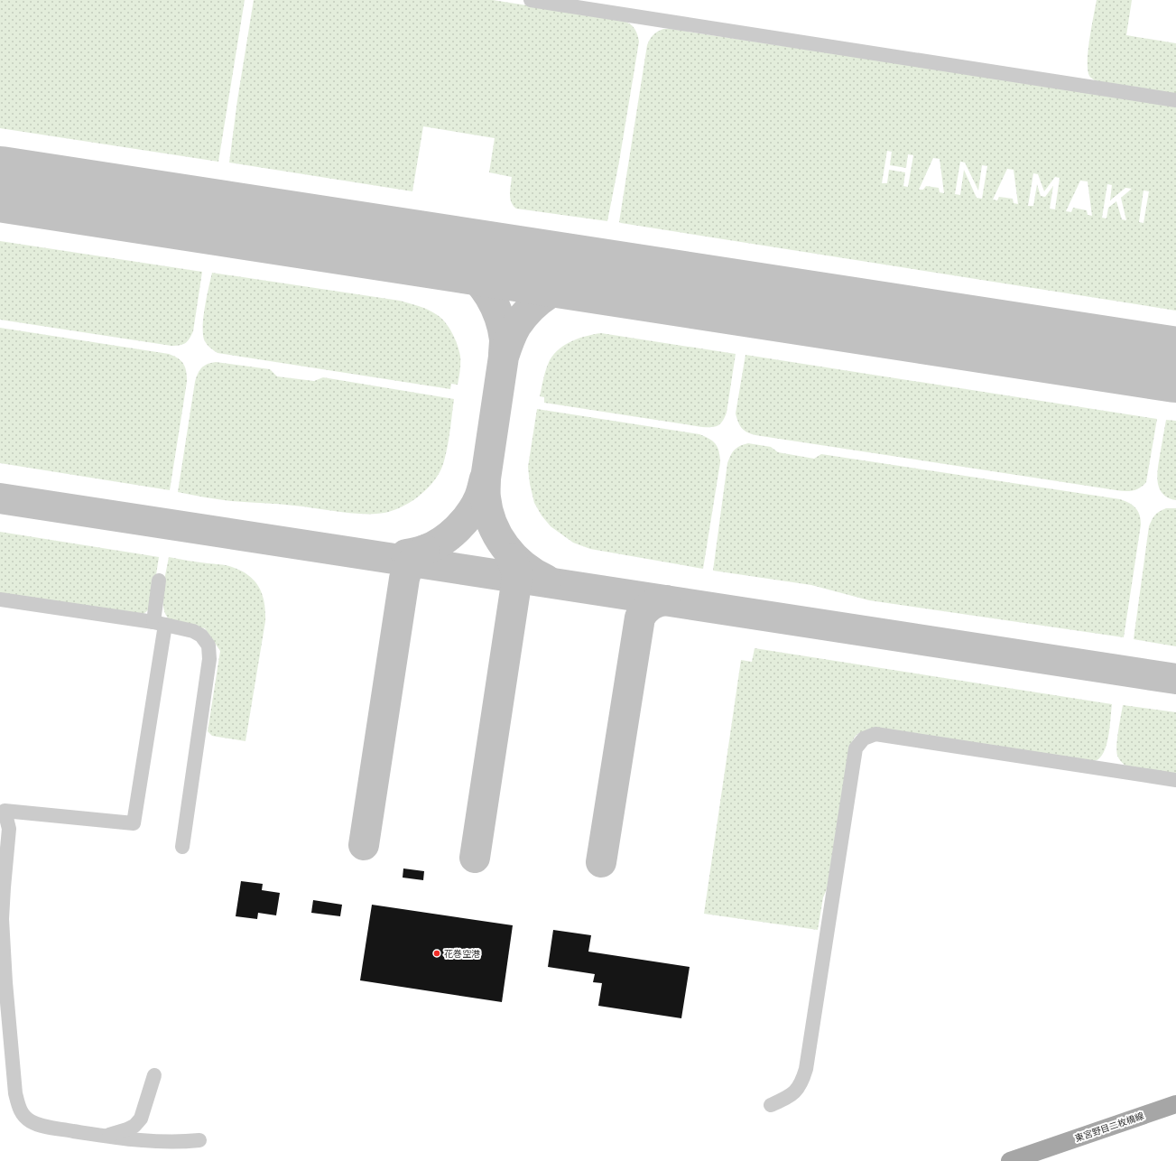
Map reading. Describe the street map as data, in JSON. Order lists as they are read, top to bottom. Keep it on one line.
{"streets":{"main road":["東宮野目二枚橋線"]},"places":["花巻空港"]}
